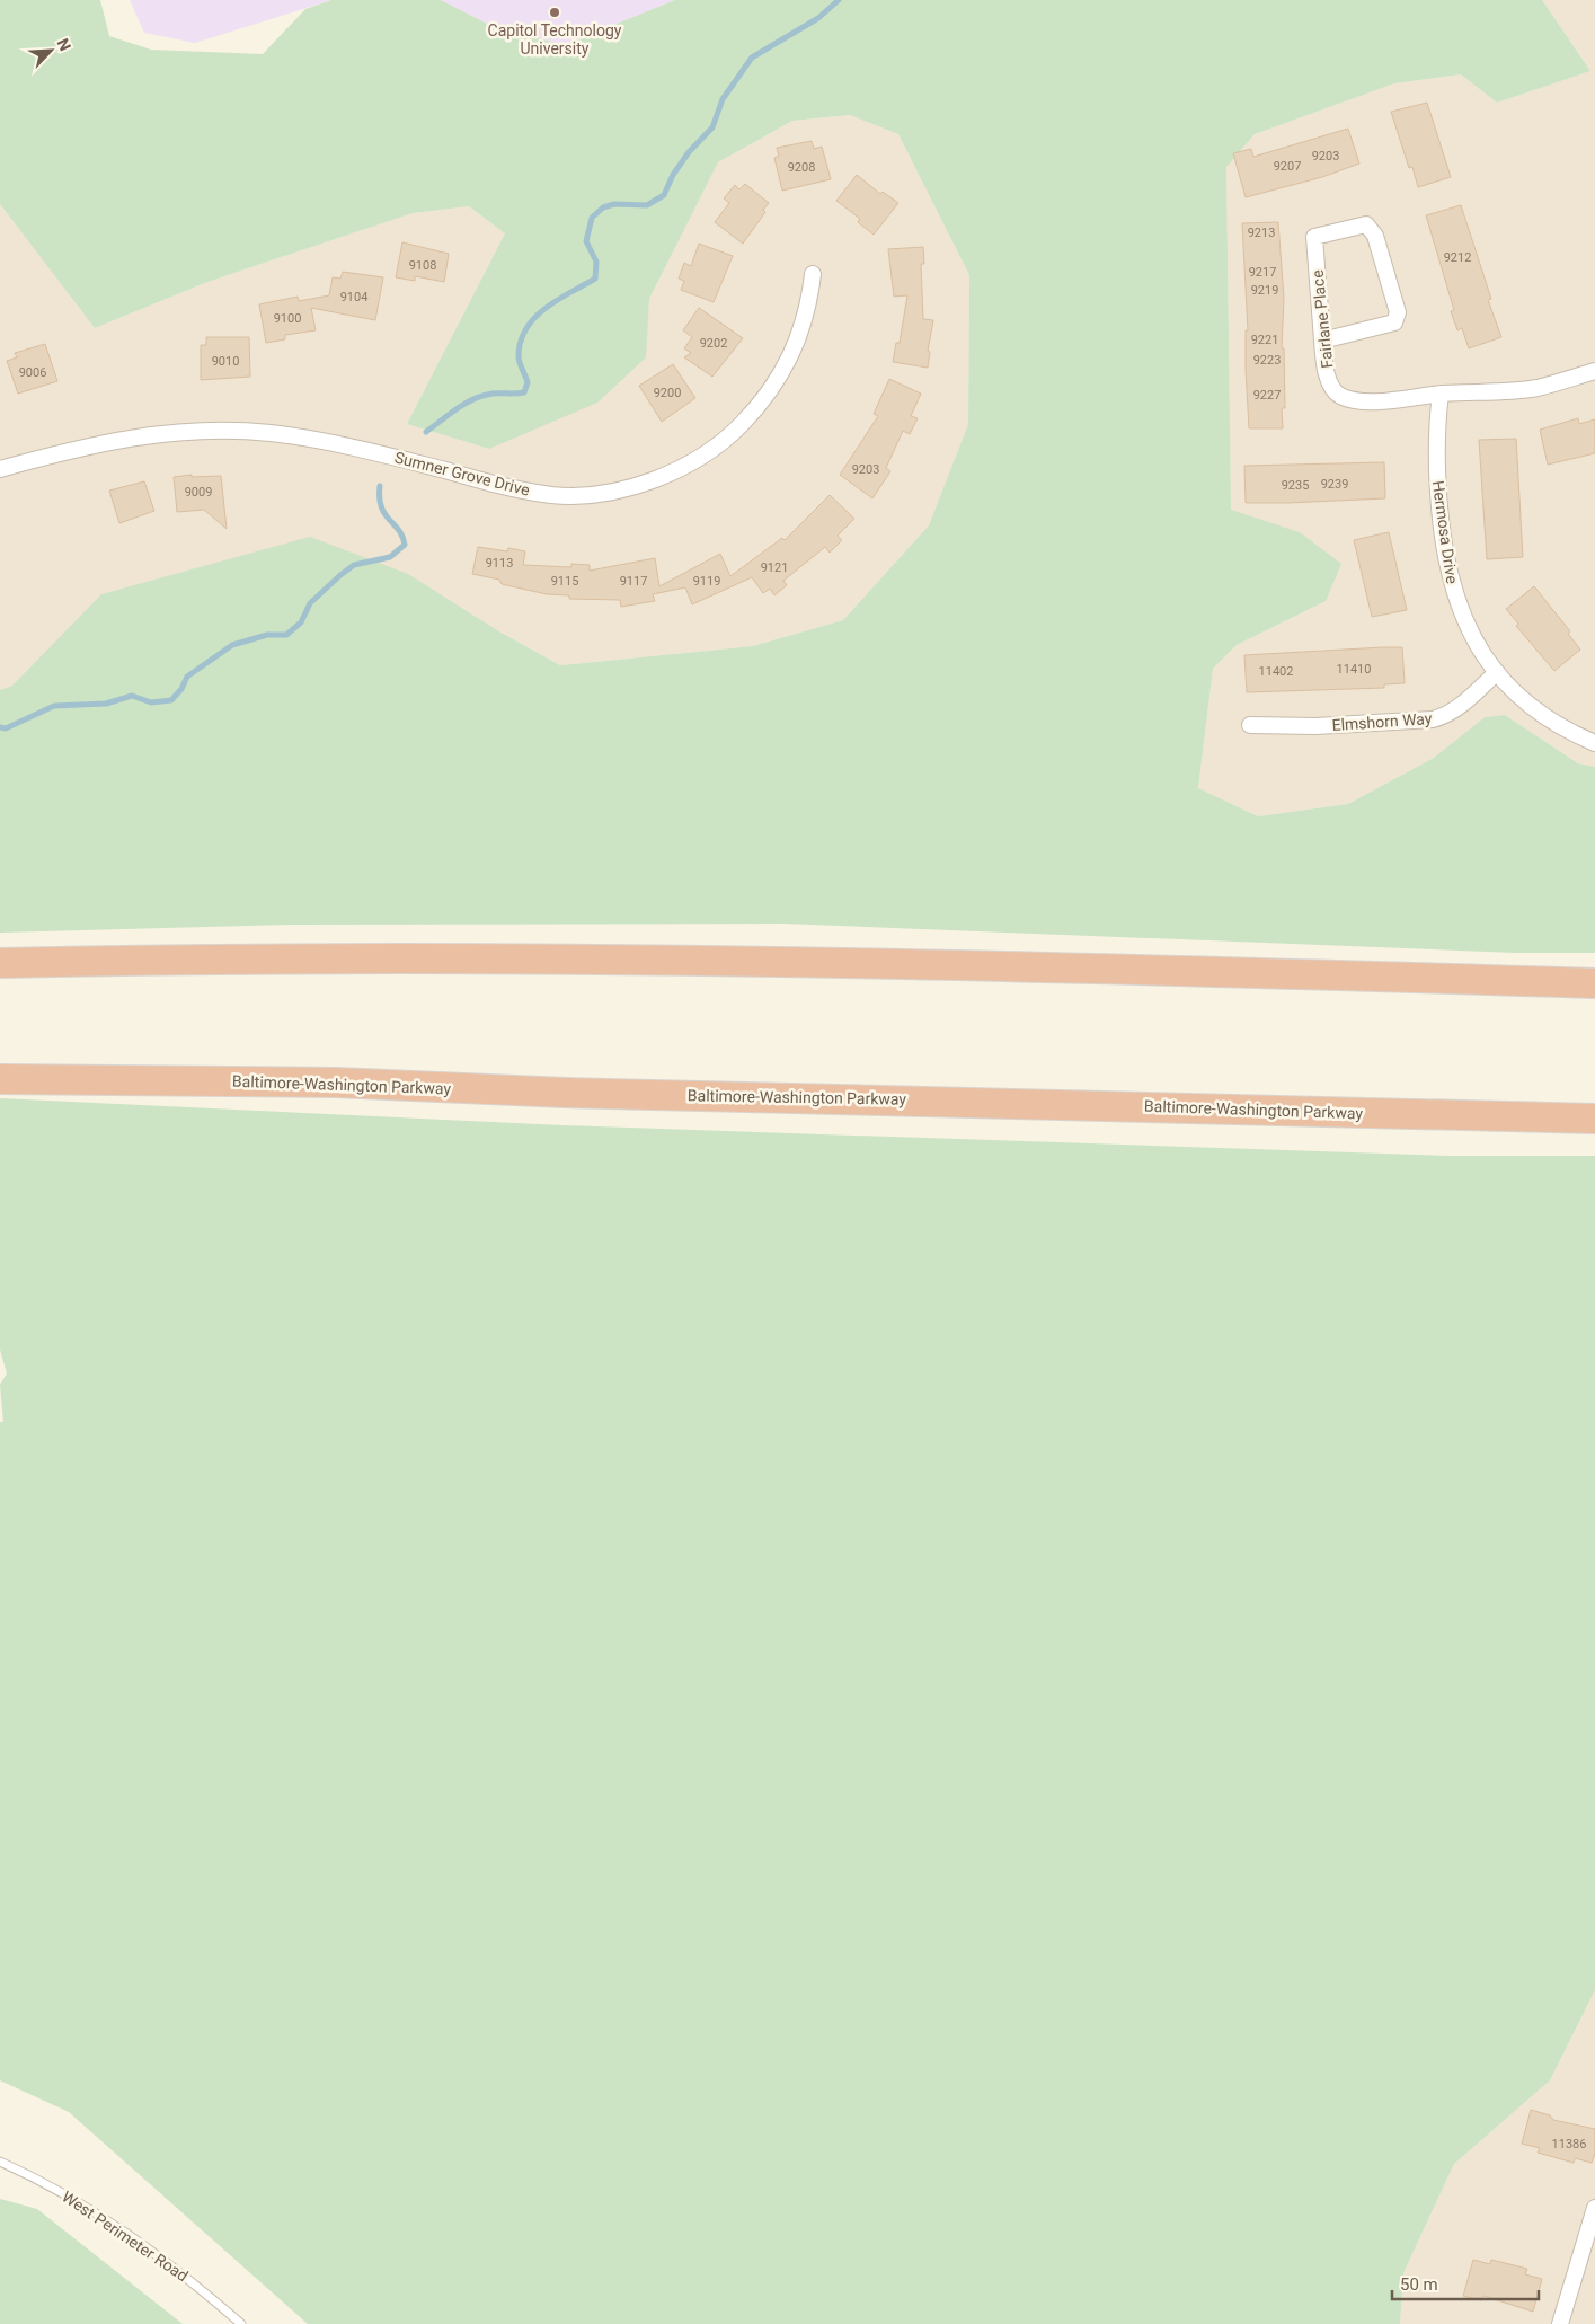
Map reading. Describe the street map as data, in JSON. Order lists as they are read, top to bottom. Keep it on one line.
{"streets":{"highway":["Baltimore-Washington Parkway"],"street":["Fairlane Place","Sumner Grove Drive","Hermosa Drive","Elmshorn Way"],"lane":["West Perimeter Road"]},"crossings":[["Fairlane Place","Hermosa Drive"],["Hermosa Drive","Elmshorn Way"]],"places":["Capitol Technology University"],"house_numbers":["9203","9207","9208","9213","9212","9108","9217","9219","9104","9100","9221","9202","9223","9010","9006","9200","9227","9203","9239","9235","9009","9113","9121","9115","9117","9119","11410","11402","11386"],"scale_bar":"50 m","north":"top right"}
